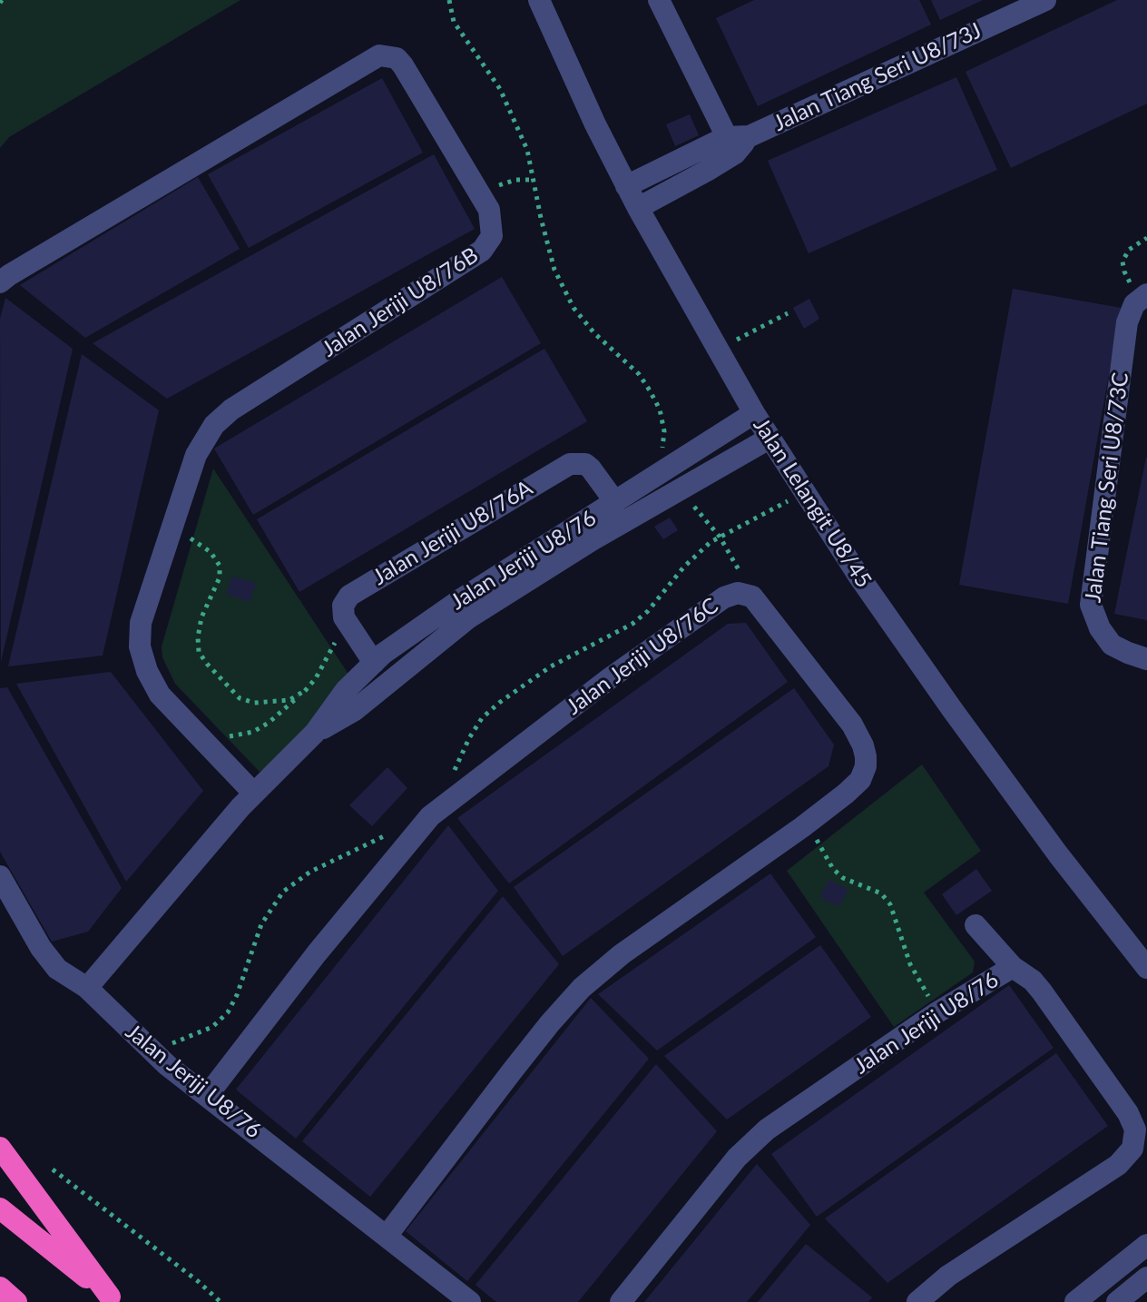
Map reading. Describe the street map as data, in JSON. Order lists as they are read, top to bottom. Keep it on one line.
{"streets":{"street":["Jalan Tiang Seri U8/73J","Jalan Jeriji U8/76B","Jalan Tiang Seri U8/73C","Jalan Lelangit U8/45","Jalan Jeriji U8/76A","Jalan Jeriji U8/76","Jalan Jeriji U8/76C"]},"crossings":[["Jalan Tiang Seri U8/73J","Jalan Lelangit U8/45"],["Jalan Jeriji U8/76B","Jalan Jeriji U8/76"],["Jalan Lelangit U8/45","Jalan Jeriji U8/76"],["Jalan Jeriji U8/76A","Jalan Jeriji U8/76"],["Jalan Jeriji U8/76","Jalan Jeriji U8/76C"]]}
